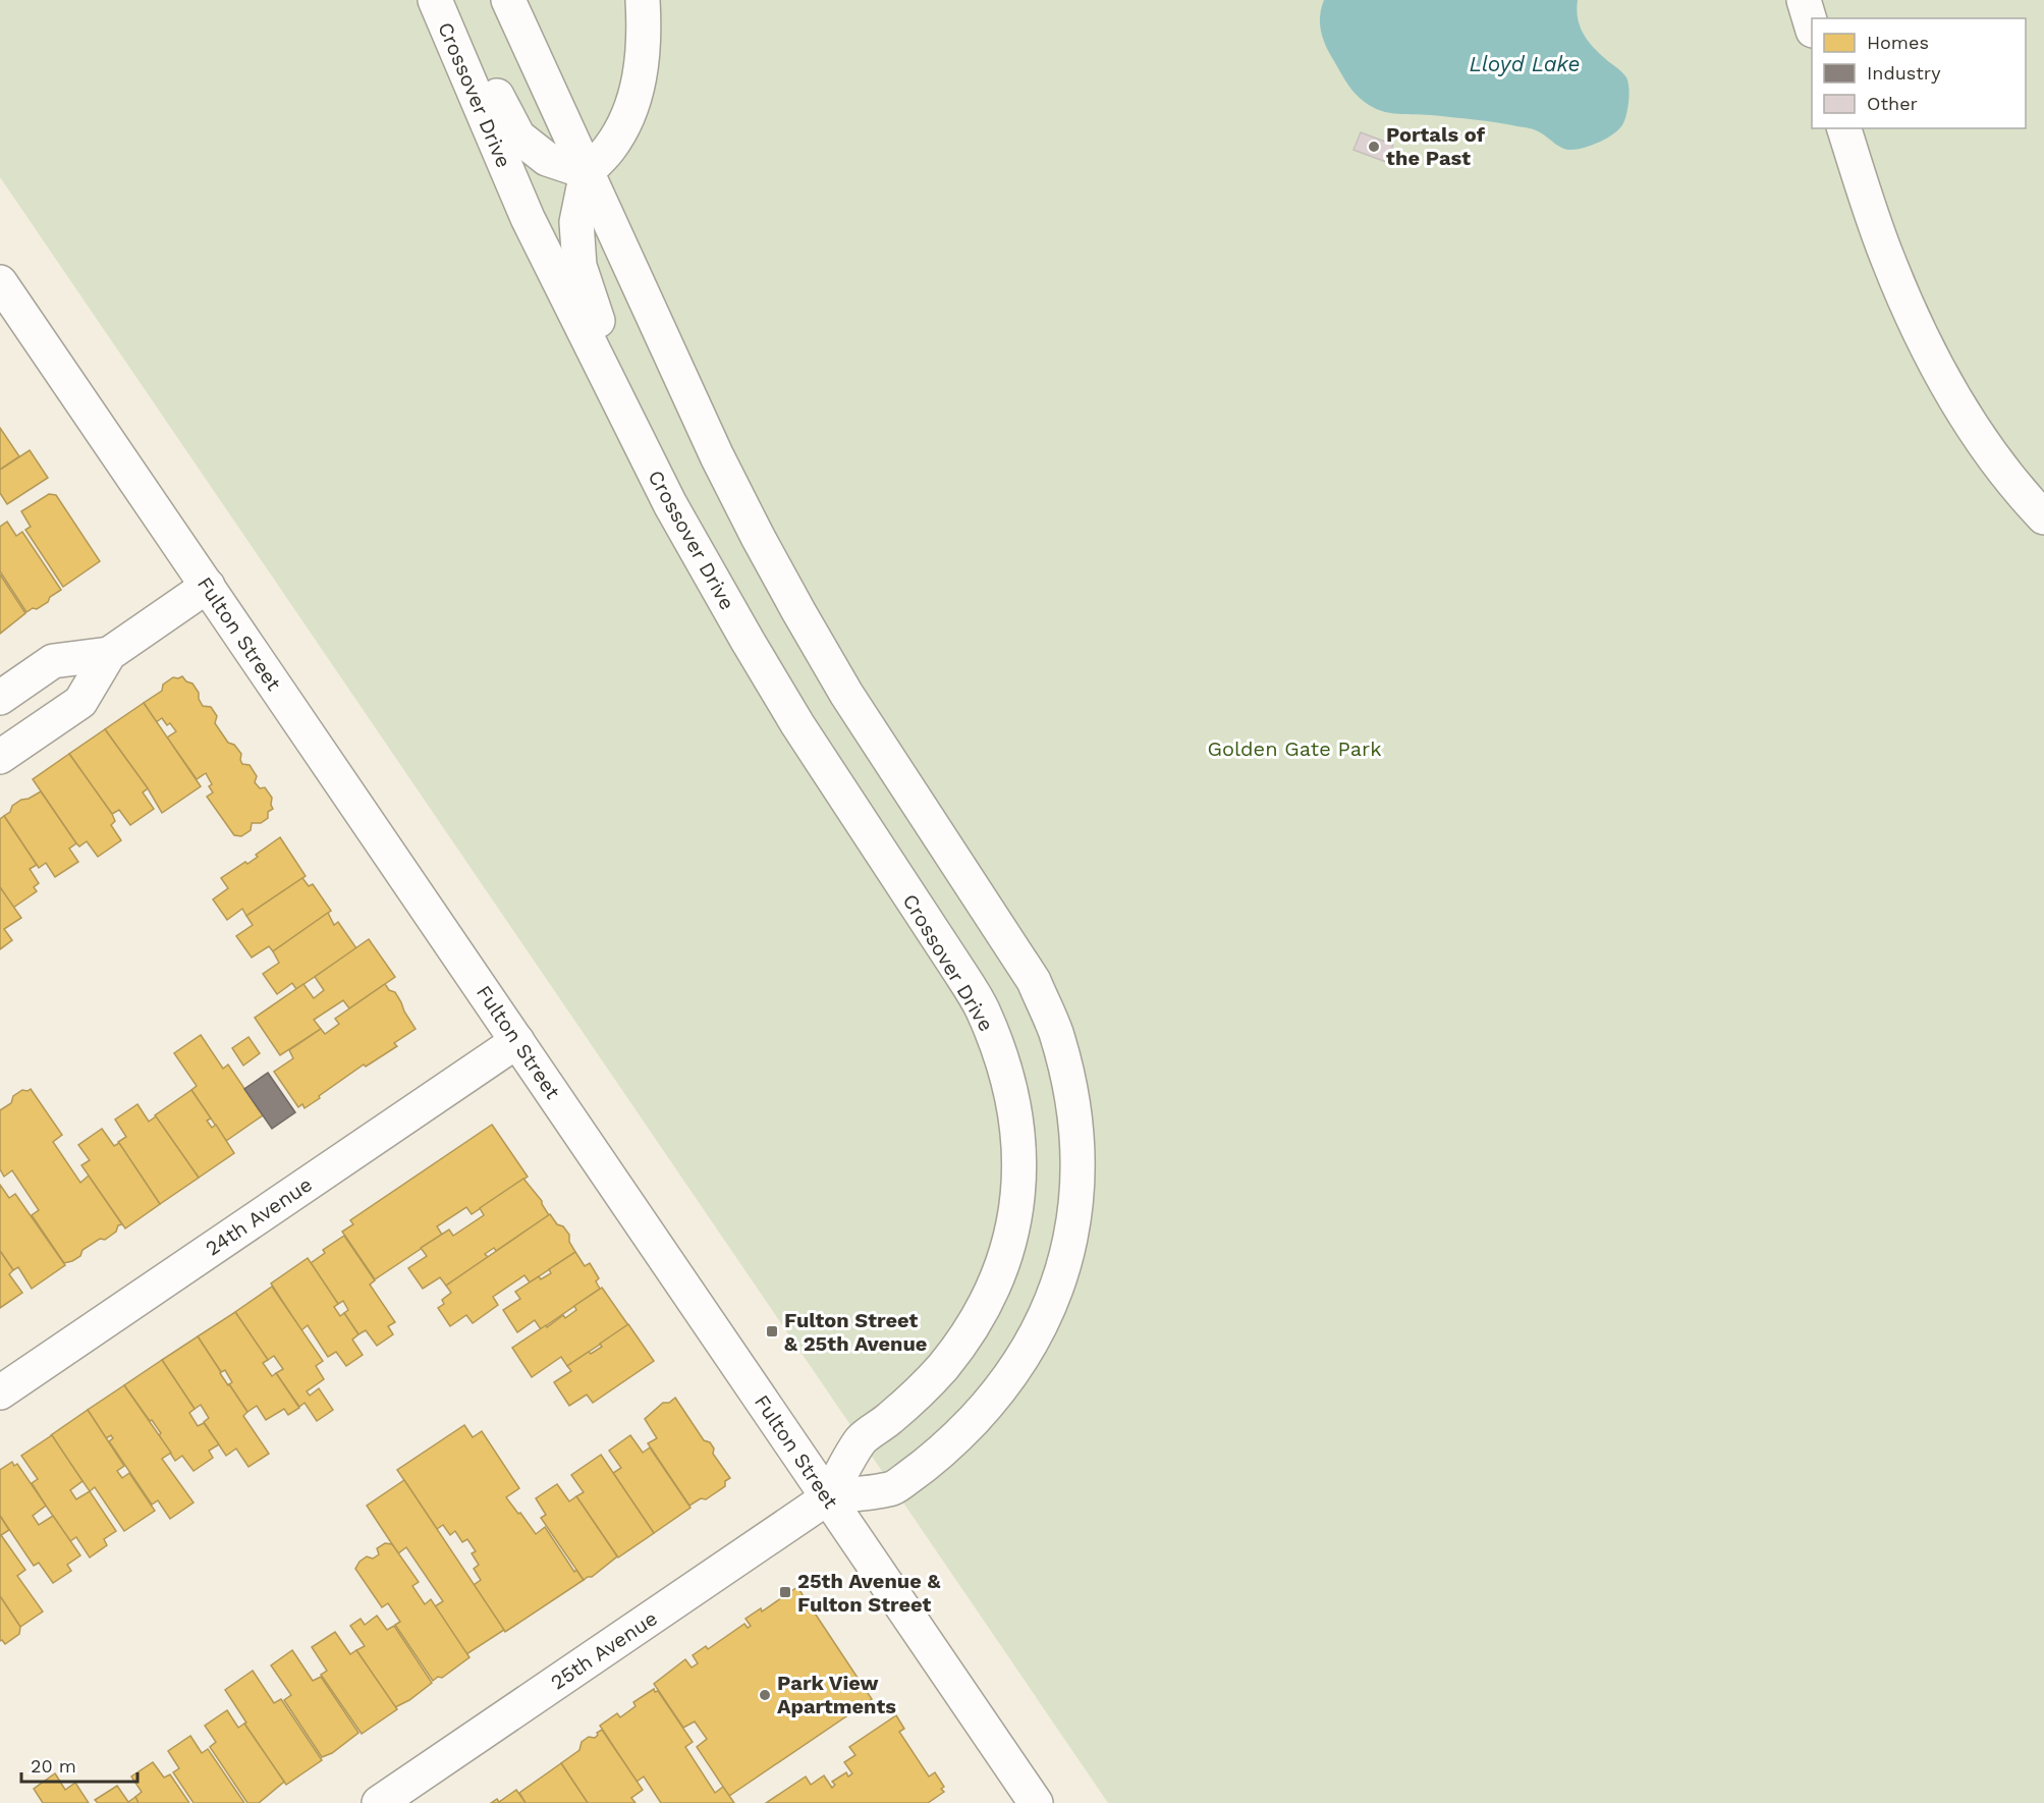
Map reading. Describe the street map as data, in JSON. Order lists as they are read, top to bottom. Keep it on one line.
{"streets":{"main road":["Crossover Drive","Fulton Street","24th Avenue","25th Avenue"]},"crossings":[["Crossover Drive","Fulton Street"],["Crossover Drive","25th Avenue"],["Fulton Street","24th Avenue"],["Fulton Street","25th Avenue"]],"water":["Lloyd Lake"],"parks":["Golden Gate Park"],"places":{"other":["Portals of the Past","Park View Apartments"],"transit":["Fulton Street & 25th Avenue","25th Avenue & Fulton Street"]},"legend":["Homes","Industry","Other"],"scale_bar":"20 m"}
